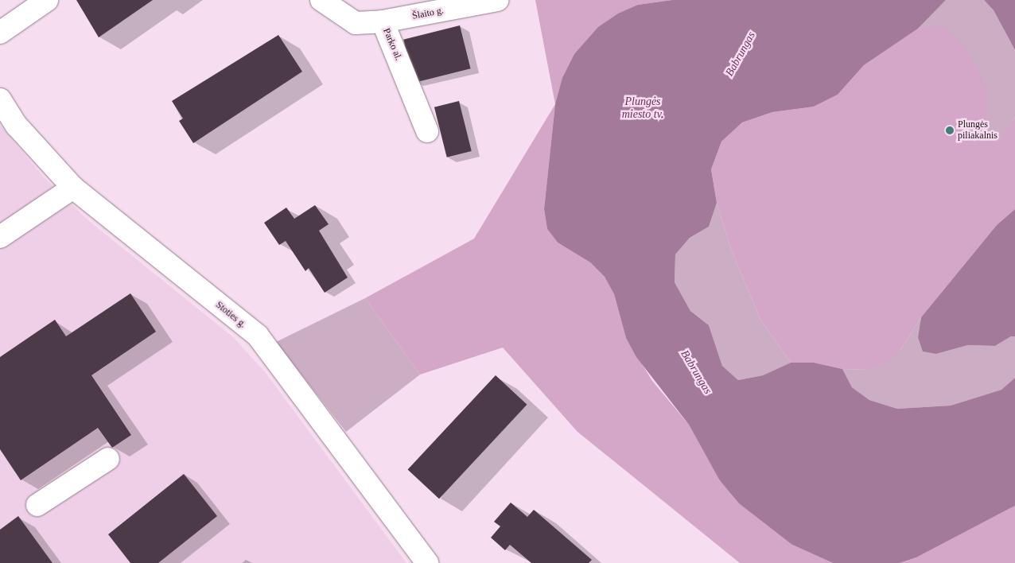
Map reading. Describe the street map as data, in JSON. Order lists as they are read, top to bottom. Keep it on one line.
{"streets":{"main road":["Šlaito g.","Parko al.","Stoties g."]},"crossings":[["Šlaito g.","Parko al."]],"water":["Babrungas","Plungės miesto tv."],"places":["Plungės piliakalnis"]}
